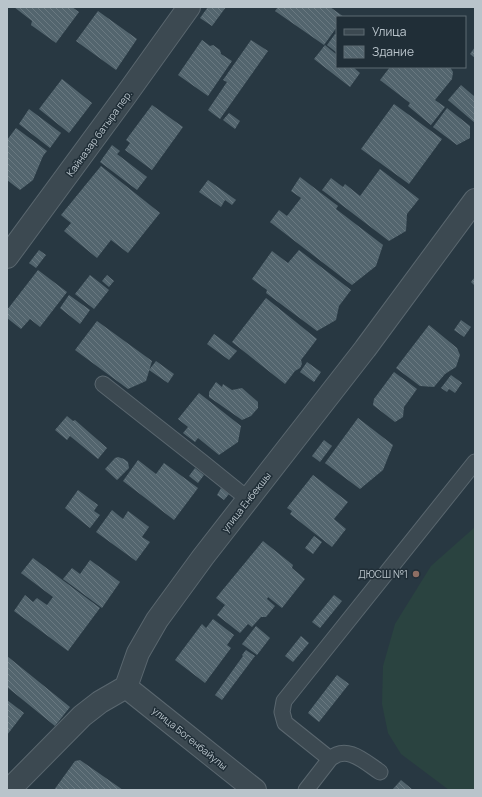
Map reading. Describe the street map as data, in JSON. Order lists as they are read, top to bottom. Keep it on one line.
{"streets":{"street":["Кайназар батыра пер.","улица Енбекшы","улица Богенбайулы"]},"crossings":[["улица Енбекшы","улица Богенбайулы"]],"places":["ДЮСШ №1"],"legend":["Улица","Здание"]}
